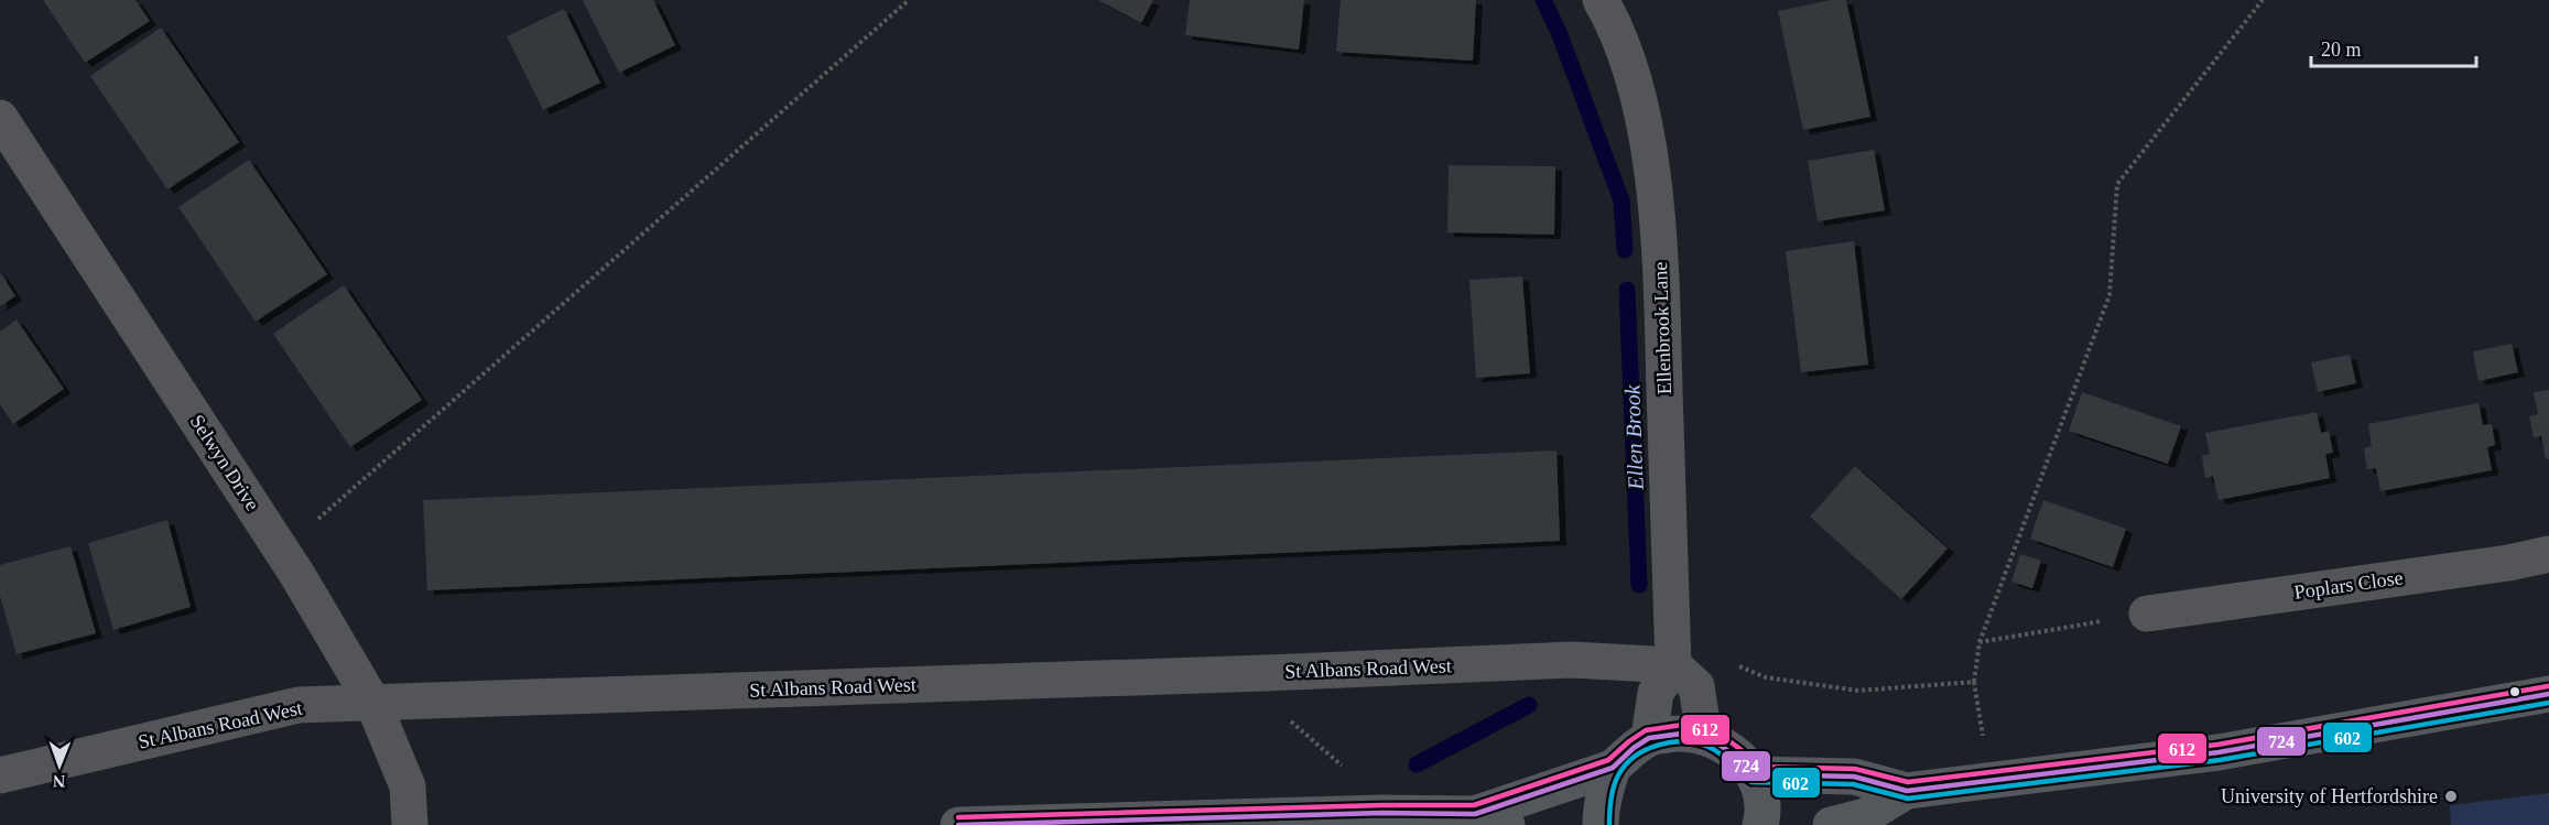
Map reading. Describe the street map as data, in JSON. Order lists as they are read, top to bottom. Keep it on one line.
{"streets":{"street":["Ellenbrook Lane","Selwyn Drive","Poplars Close","St Albans Road West"]},"crossings":[["Ellenbrook Lane","St Albans Road West"],["Selwyn Drive","St Albans Road West"]],"water":["Ellen Brook"],"places":["University of Hertfordshire"],"lines":["transit line 612","transit line 724","transit line 602"],"scale_bar":"20 m","north":"bottom"}
